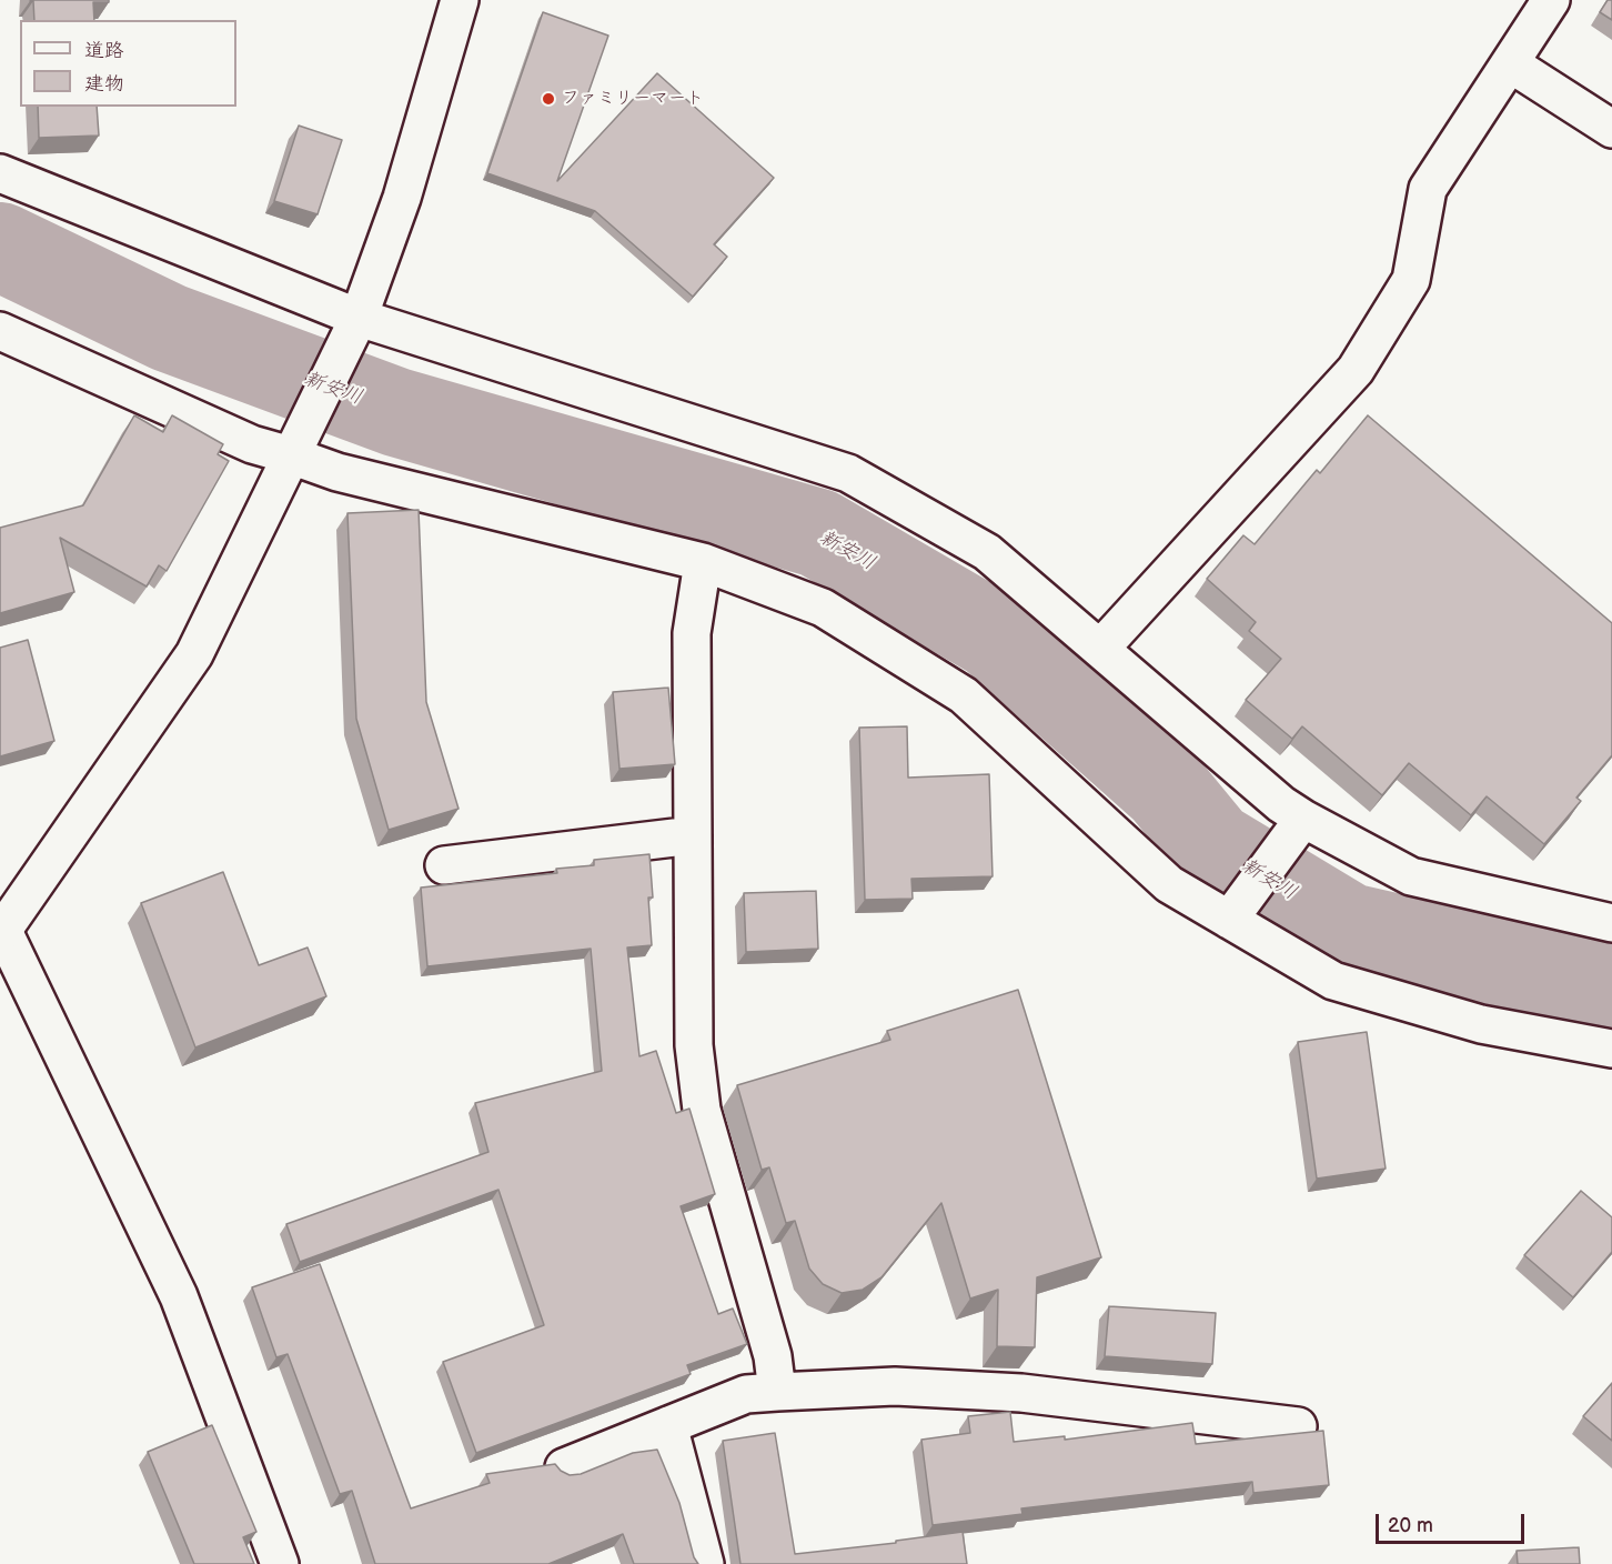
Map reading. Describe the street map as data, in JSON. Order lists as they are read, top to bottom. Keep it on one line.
{"water":["新安川"],"places":["ファミリーマート"],"legend":["道路","建物"],"scale_bar":"20 m"}
